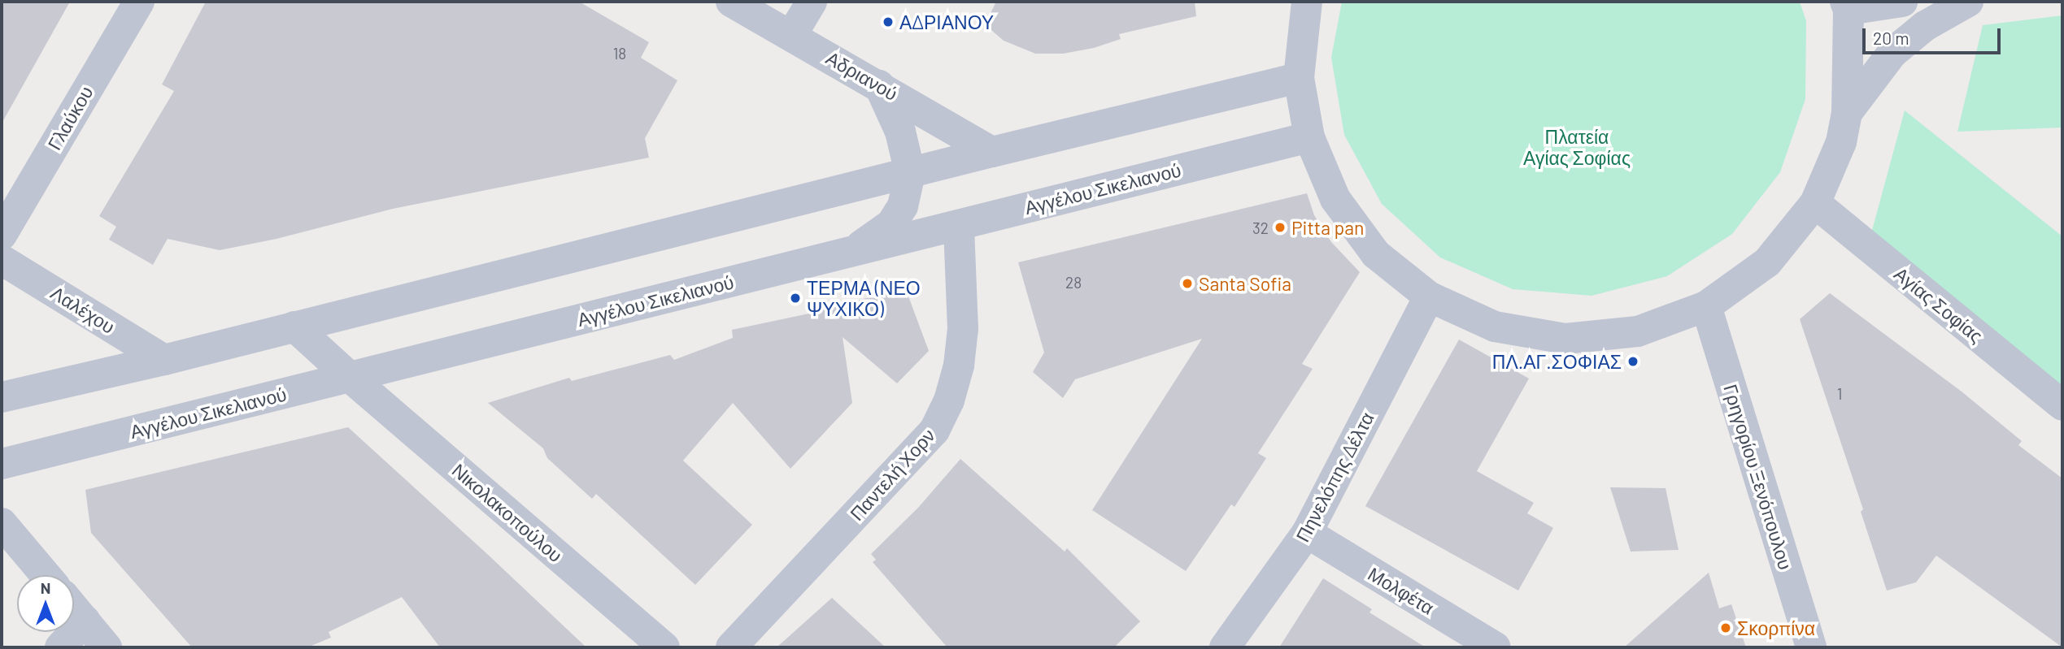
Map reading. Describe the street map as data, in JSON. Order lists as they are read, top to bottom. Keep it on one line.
{"streets":{"street":["Αδριανού","Γλαύκου","Αγγέλου Σικελιανού","Αγίας Σοφίας","Λαλέχου","Παντελή Χορν","Πηνελόπης Δέλτα","Γρηγορίου Ξενόπουλου","Νικολακοπούλου","Μολφέτα"]},"crossings":[["Αγγέλου Σικελιανού","Παντελή Χορν"],["Αγγέλου Σικελιανού","Νικολακοπούλου"],["Πηνελόπης Δέλτα","Μολφέτα"]],"parks":["Πλατεία Αγίας Σοφίας"],"places":["ΑΔΡΙΑΝΟΥ","Pitta pan","Santa Sofia","ΤΕΡΜΑ (ΝΕΟ ΨΥΧΙΚΟ)","ΠΛ.ΑΓ.ΣΟΦΙΑΣ","Σκορπίνα"],"house_numbers":["18","32","28","1"],"scale_bar":"20 m","north":"top"}
